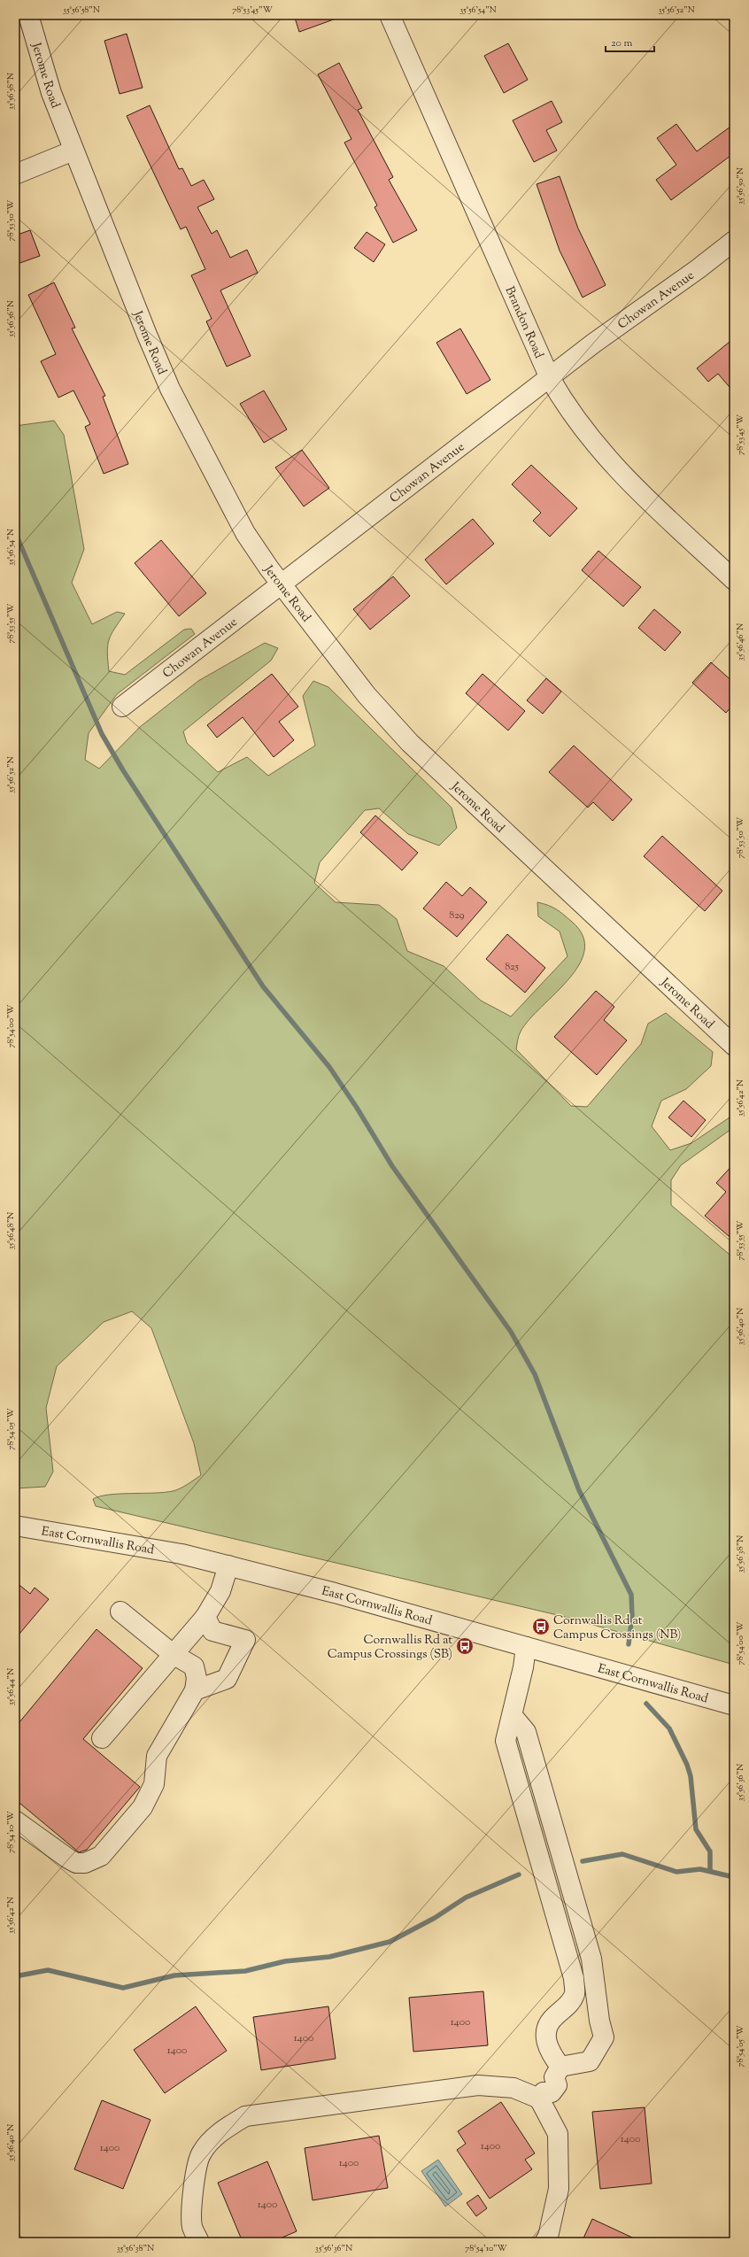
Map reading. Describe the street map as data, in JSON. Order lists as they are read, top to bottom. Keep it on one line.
{"streets":{"street":["Jerome Road","Chowan Avenue","Brandon Road","East Cornwallis Road"]},"crossings":[["Jerome Road","Chowan Avenue"],["Chowan Avenue","Brandon Road"]],"places":{"bus stop":["Cornwallis Rd at Campus Crossings (NB)","Cornwallis Rd at Campus Crossings (SB)"]},"house_numbers":["829","825","1400","1400","1400","1400","1400","1400","1400","1400"],"scale_bar":"20 m","coordinates":["35°56'58\"N","78°53'45\"W","35°56'54\"N","35°56'52\"N","35°56'50\"N","78°53'50\"W","35°56'56\"N","78°53'55\"W","35°56'46\"N","78°54'00\"W","35°56'42\"N","35°56'48\"N","35°56'40\"N","78°54'05\"W","35°56'38\"N","35°56'44\"N","35°56'36\"N","78°54'10\"W"]}
